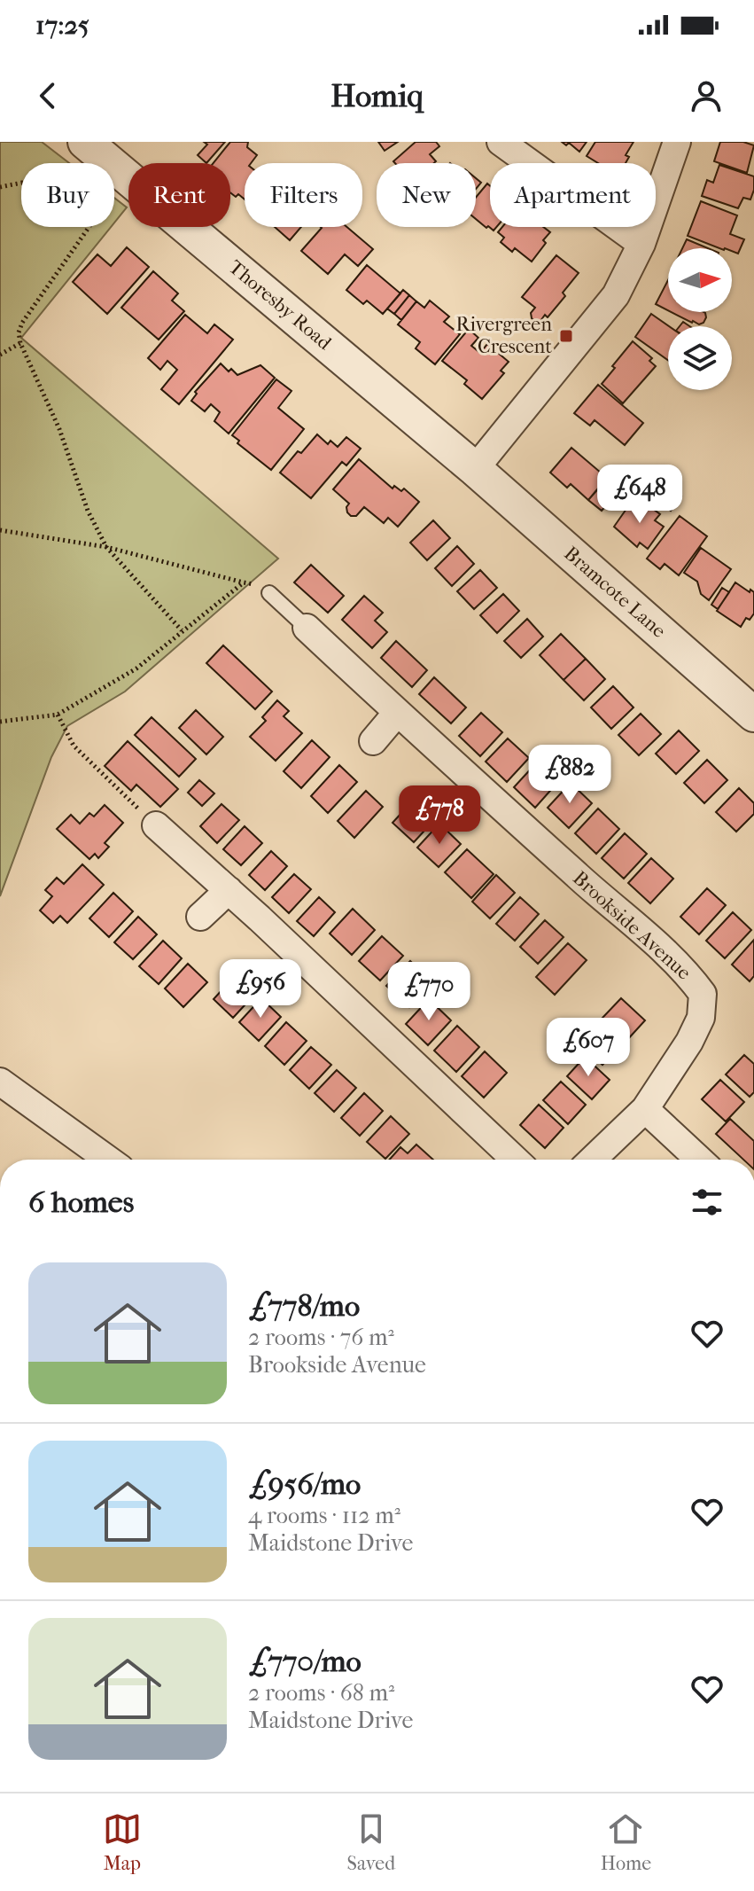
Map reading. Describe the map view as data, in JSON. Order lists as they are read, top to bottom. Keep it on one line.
{"streets":{"street":["Thoresby Road","Bramcote Lane","Brookside Avenue"]},"crossings":[["Thoresby Road","Bramcote Lane"]],"places":{"transit":["Rivergreen Crescent"]},"north":"right","page":{"status":"17:25","header":"Homiq","chip":["Buy","Rent","Filters","New","Apartment"],"price":["£648","£882","£778","£956","£770","£607"],"heading":"6 homes","list":[{"name":"£778/mo","note":"2 rooms · 76 m² · Brookside Avenue"},{"name":"£956/mo","note":"4 rooms · 112 m² · Maidstone Drive"},{"name":"£770/mo","note":"2 rooms · 68 m² · Maidstone Drive"}],"tabs":["Map","Saved","Home"]}}
